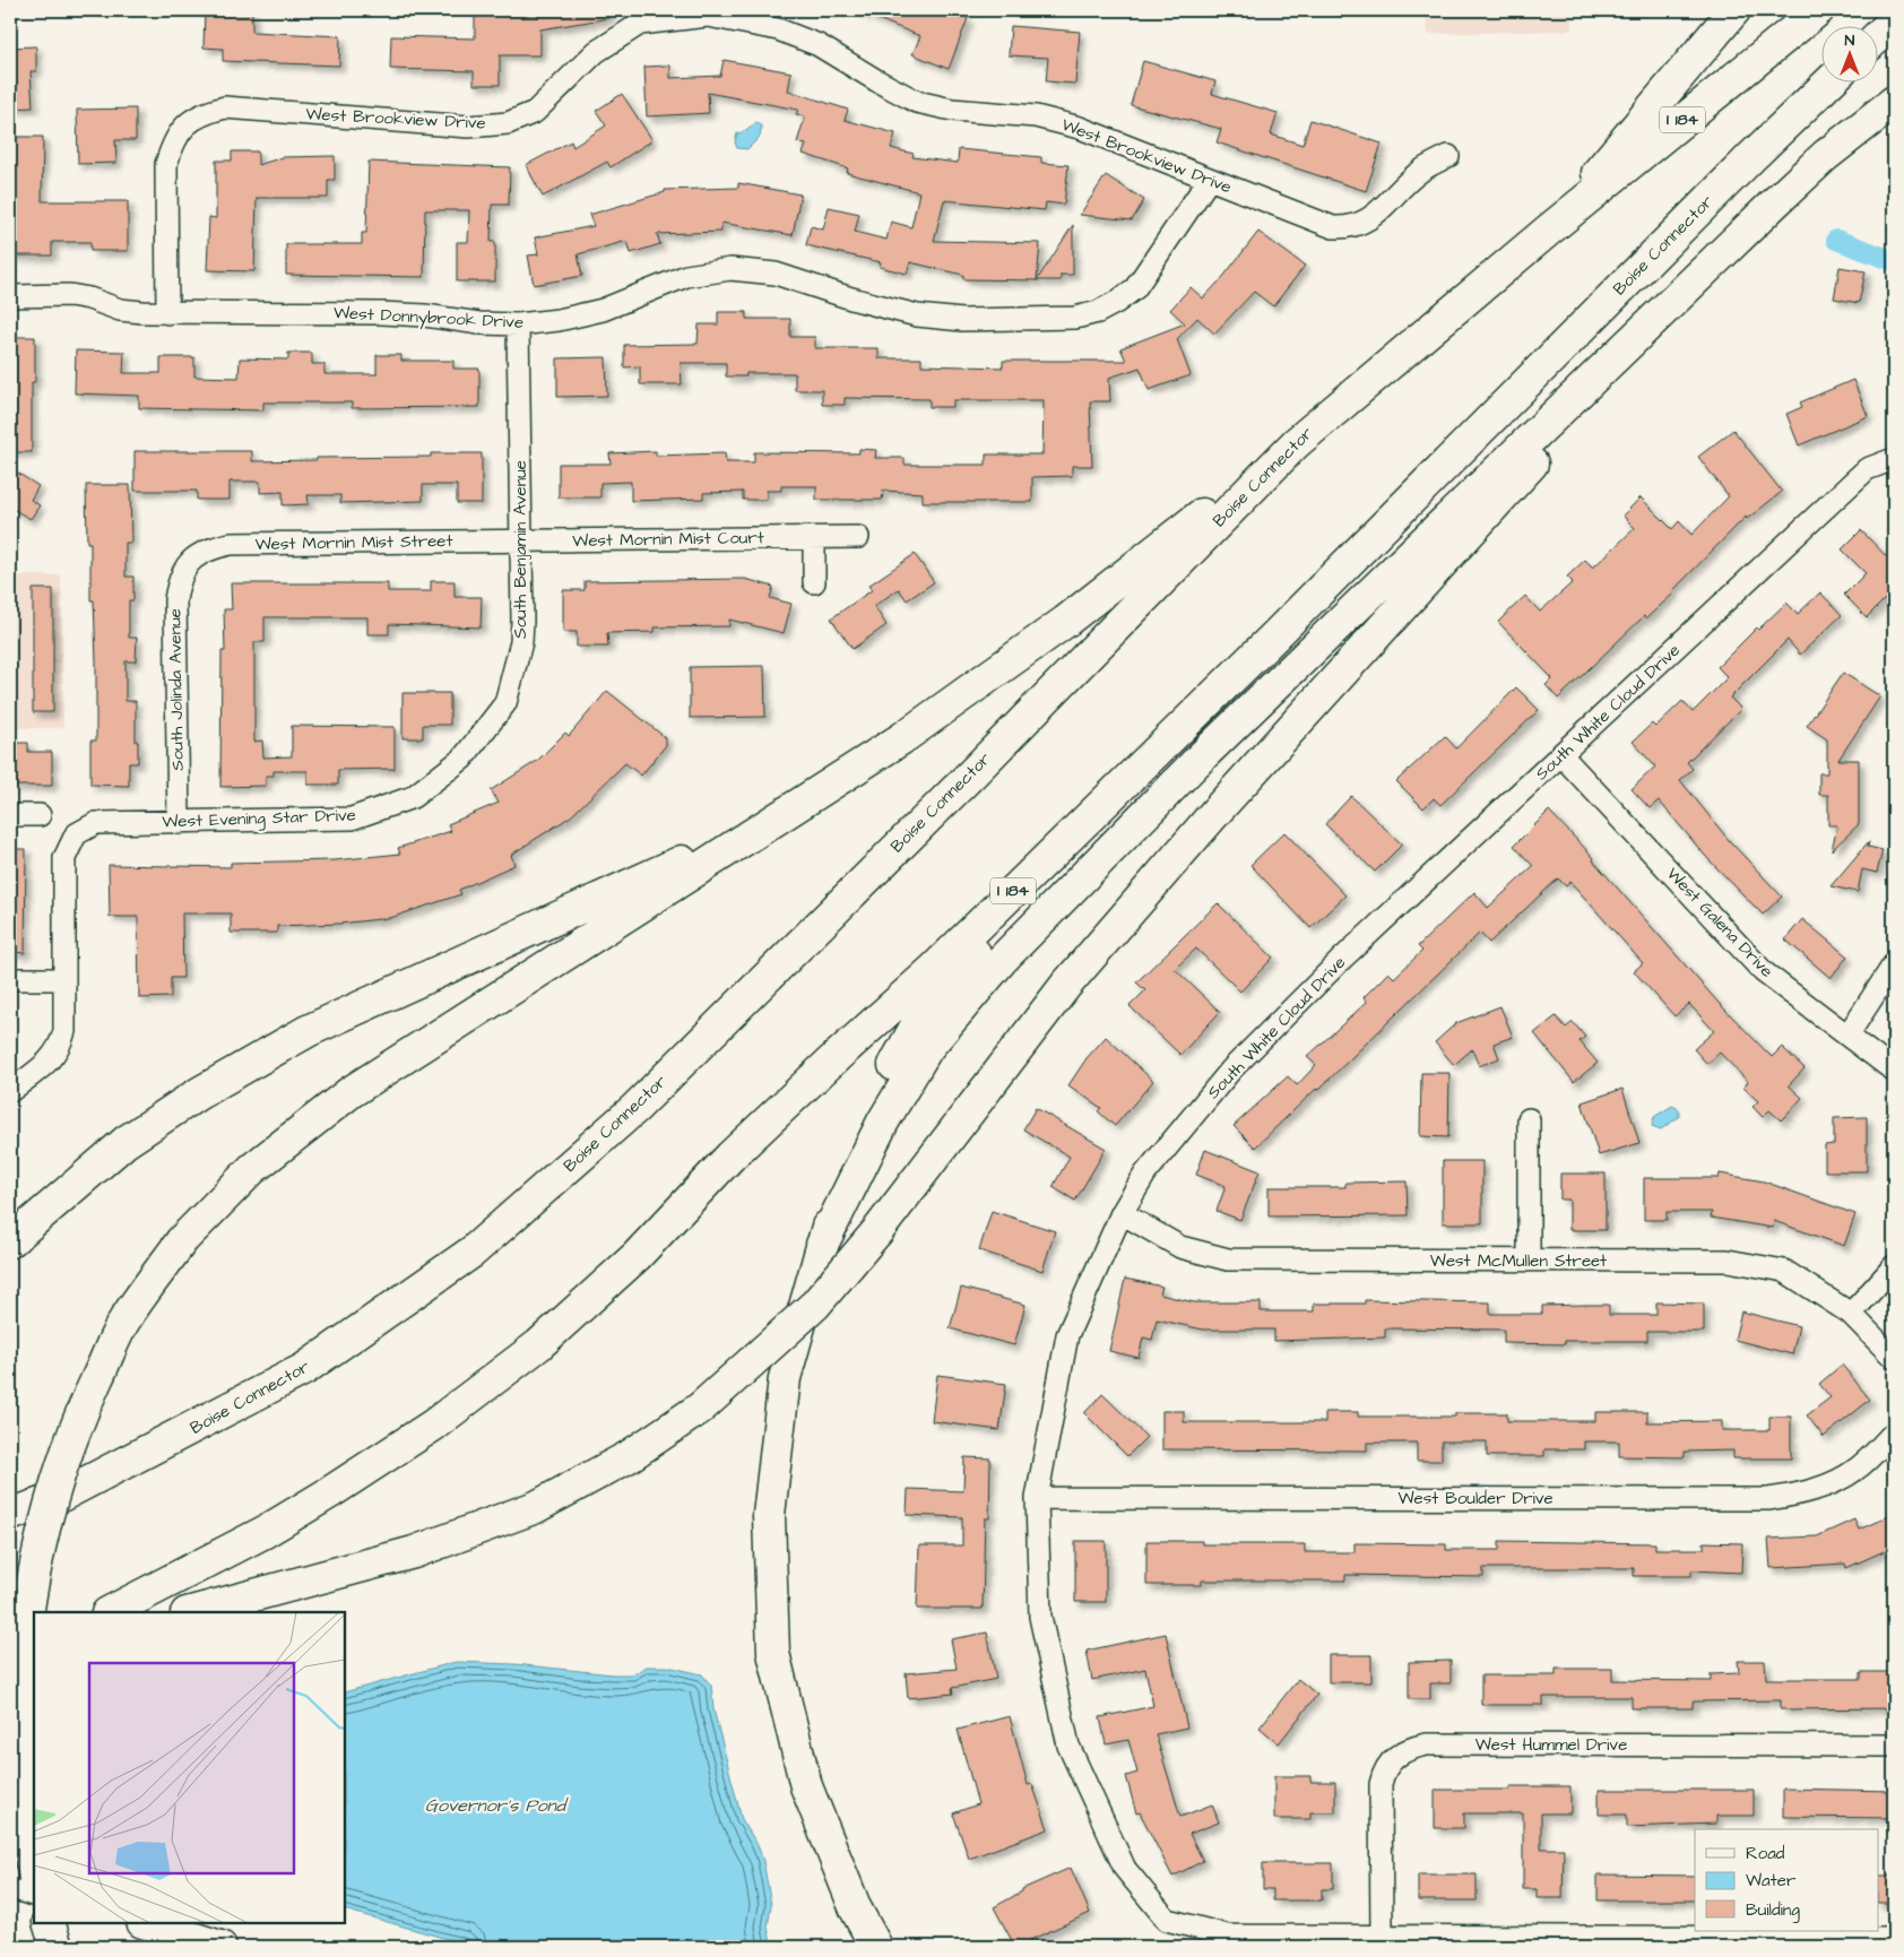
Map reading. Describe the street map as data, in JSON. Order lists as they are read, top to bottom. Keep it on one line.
{"streets":{"highway":["I 184","Boise Connector"],"street":["West Brookview Drive","West Donnybrook Drive","West Mornin Mist Court","West Mornin Mist Street","South Benjamin Avenue","South Jolinda Avenue","South White Cloud Drive","West Evening Star Drive","West Galena Drive","West McMullen Street","West Boulder Drive","West Hummel Drive"]},"crossings":[["West Brookview Drive","West Donnybrook Drive"],["West Donnybrook Drive","South Benjamin Avenue"],["West Mornin Mist Court","West Mornin Mist Street"],["West Mornin Mist Court","South Benjamin Avenue"],["West Mornin Mist Street","South Benjamin Avenue"],["West Mornin Mist Street","South Jolinda Avenue"],["South Benjamin Avenue","West Evening Star Drive"],["South Jolinda Avenue","West Evening Star Drive"],["South White Cloud Drive","West Galena Drive"],["South White Cloud Drive","West McMullen Street"],["South White Cloud Drive","West Boulder Drive"],["South White Cloud Drive","West Hummel Drive"]],"water":["Governor's Pond"],"legend":["Road","Water","Building"],"north":"top"}
